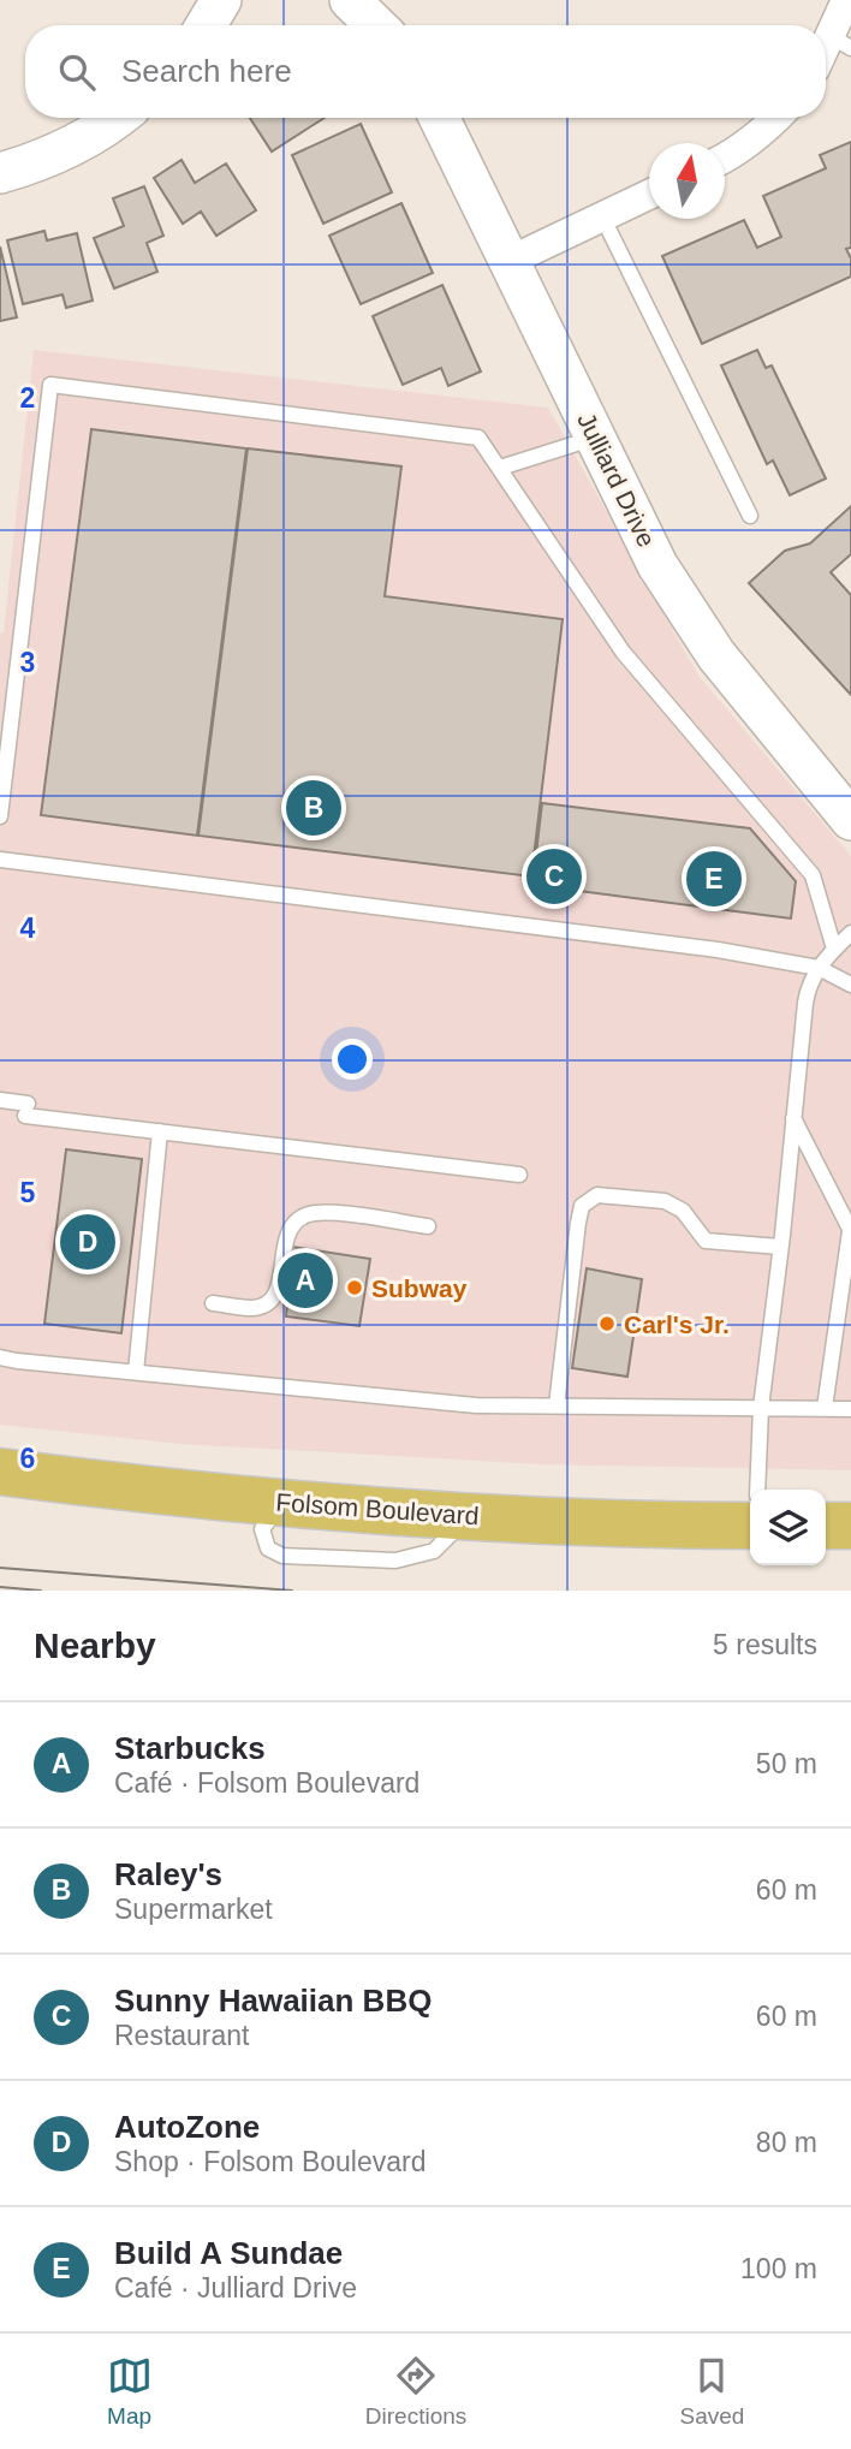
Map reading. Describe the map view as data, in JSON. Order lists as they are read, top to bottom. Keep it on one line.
{"streets":{"main road":["Folsom Boulevard"],"street":["Julliard Drive"]},"places":["Subway","Carl's Jr."],"north":"top","page":{"search":"Search here","pins":["B","C","E","D","A"],"heading":["Nearby","5 results"],"list":[{"mark":"A","name":"Starbucks","note":"Café · Folsom Boulevard","value":"50 m"},{"mark":"B","name":"Raley's","note":"Supermarket","value":"60 m"},{"mark":"C","name":"Sunny Hawaiian BBQ","note":"Restaurant","value":"60 m"},{"mark":"D","name":"AutoZone","note":"Shop · Folsom Boulevard","value":"80 m"},{"mark":"E","name":"Build A Sundae","note":"Café · Julliard Drive","value":"100 m"}],"nav":["Map","Directions","Saved"]},"grid":{"rows":["2","3","4","5","6"]}}
